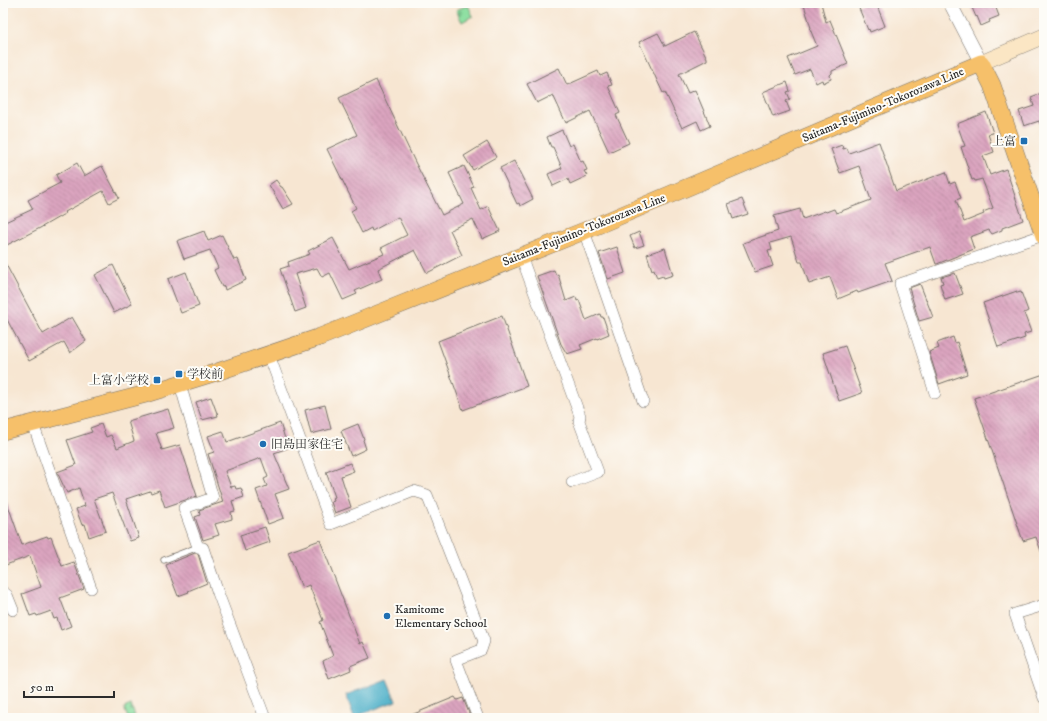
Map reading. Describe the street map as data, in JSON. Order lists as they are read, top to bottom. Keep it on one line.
{"streets":{"main road":["Saitama-Fujimino-Tokorozawa Line"]},"places":{"transit":["上富","学校前","上富小学校"],"other":["旧島田家住宅","Kamitome Elementary School"]},"scale_bar":"50 m"}
